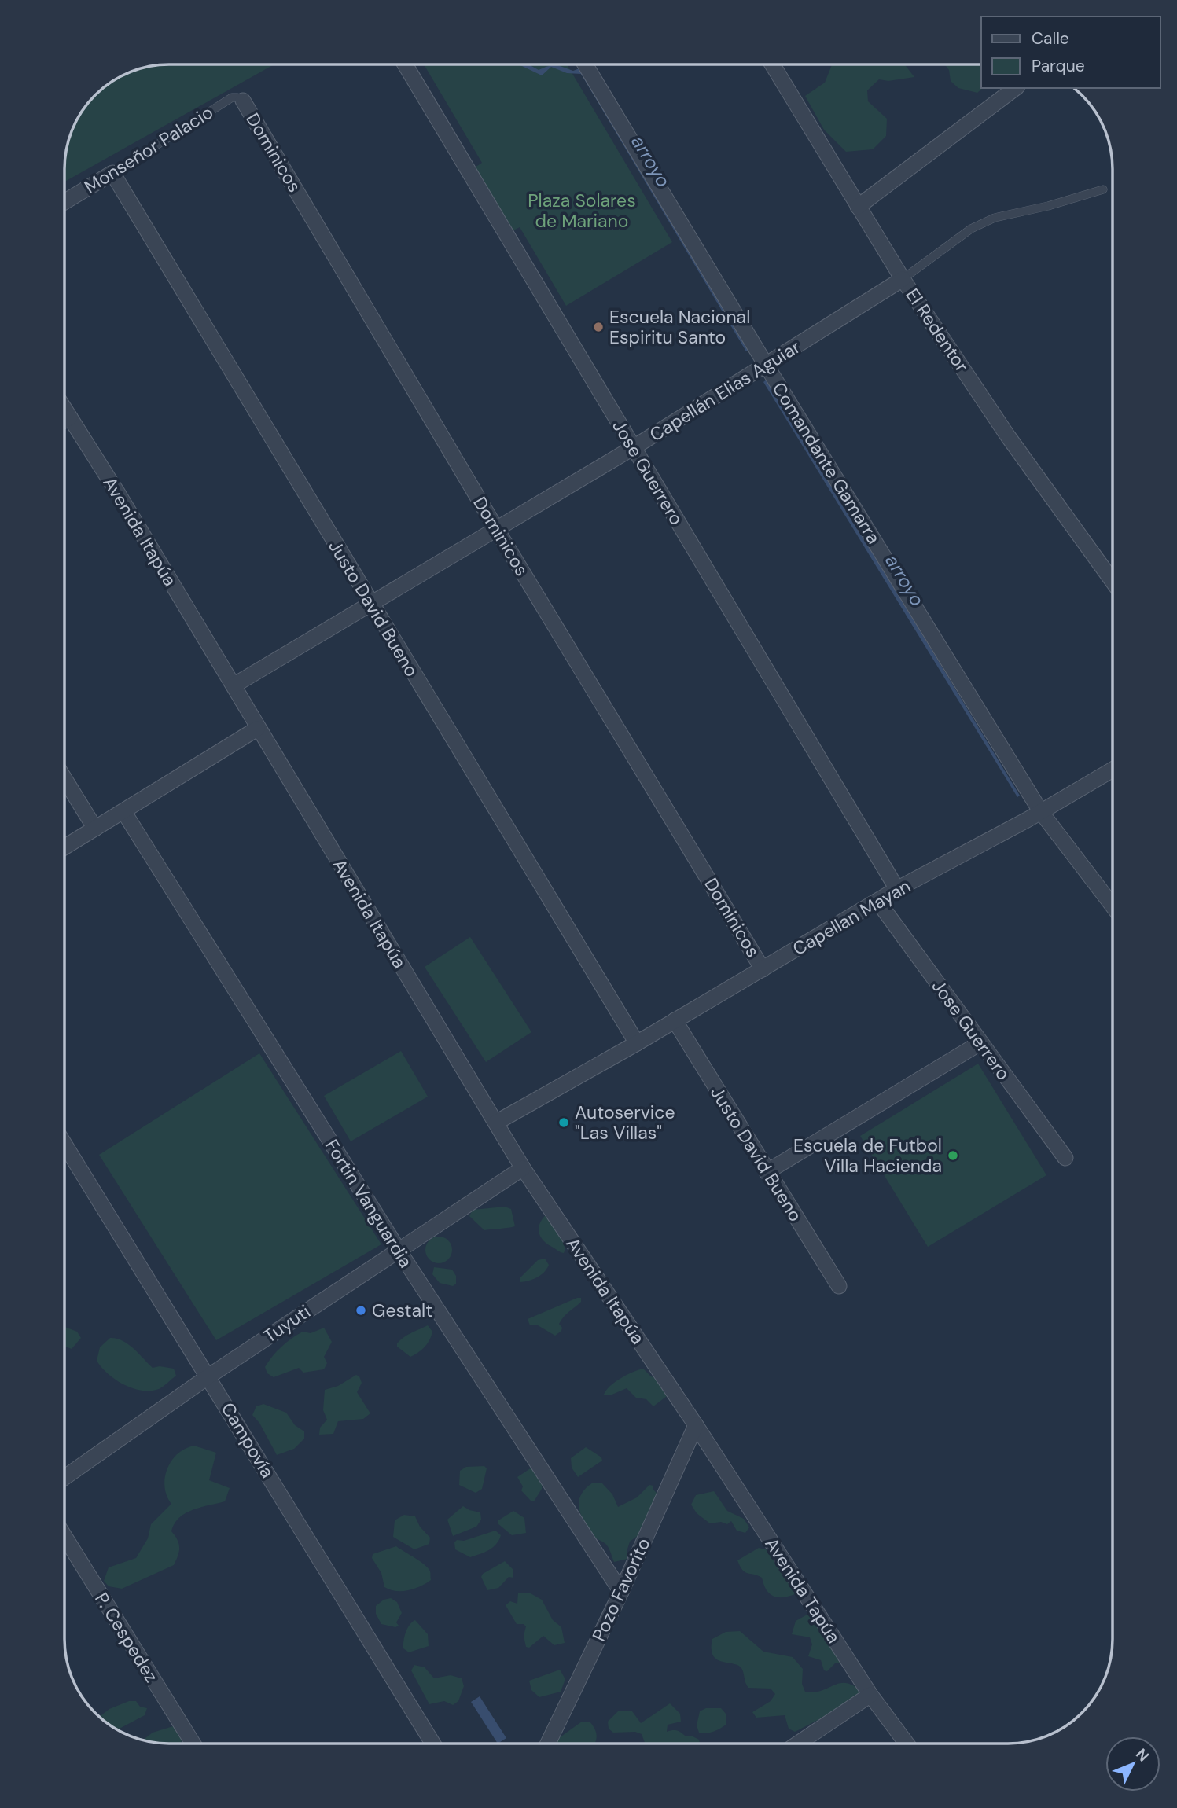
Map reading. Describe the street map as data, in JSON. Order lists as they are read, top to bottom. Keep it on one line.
{"streets":{"street":["Monseñor Palacio","Dominicos","El Redentor","Capellán Elias Aguiar","Comandante Gamarra","Jose Guerrero","Avenida Itapúa","Justo David Bueno","Capellan Mayan","Fortin Vanguardia","Tuyuti","Campovía","Pozo Favorito","Avenida Tapúa","P. Cespedez"]},"crossings":[["Monseñor Palacio","Dominicos"],["Monseñor Palacio","Justo David Bueno"],["Dominicos","Capellán Elias Aguiar"],["Dominicos","Capellan Mayan"],["El Redentor","Capellán Elias Aguiar"],["Capellán Elias Aguiar","Comandante Gamarra"],["Capellán Elias Aguiar","Jose Guerrero"],["Capellán Elias Aguiar","Avenida Itapúa"],["Capellán Elias Aguiar","Justo David Bueno"],["Comandante Gamarra","Capellan Mayan"],["Jose Guerrero","Capellan Mayan"],["Avenida Itapúa","Capellan Mayan"],["Avenida Itapúa","Tuyuti"],["Avenida Itapúa","Pozo Favorito"],["Avenida Itapúa","Avenida Tapúa"],["Justo David Bueno","Capellan Mayan"],["Fortin Vanguardia","Tuyuti"],["Fortin Vanguardia","Pozo Favorito"],["Tuyuti","Campovía"],["Pozo Favorito","Avenida Tapúa"]],"water":["arroyo"],"parks":["Plaza Solares de Mariano"],"places":["Escuela Nacional Espiritu Santo","Autoservice \"Las Villas\"","Escuela de Futbol Villa Hacienda","Gestalt"],"legend":["Calle","Parque"],"north":"top right"}
